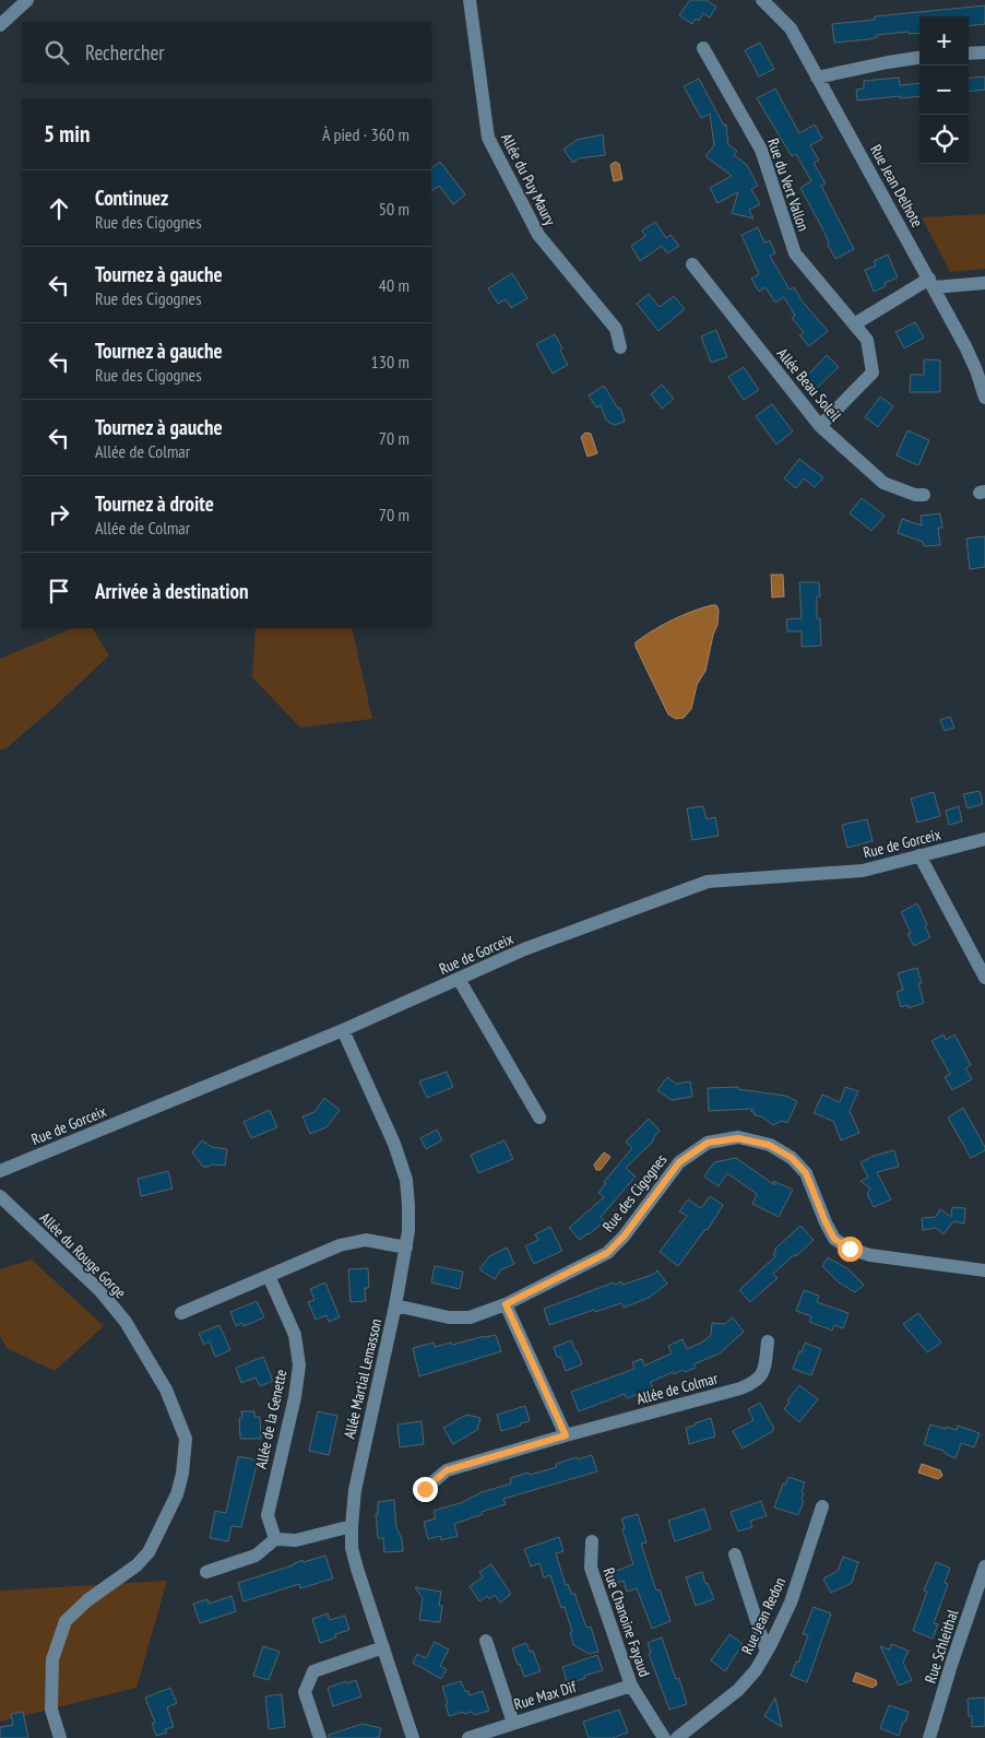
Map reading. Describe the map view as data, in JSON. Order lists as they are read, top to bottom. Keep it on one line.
{"streets":{"street":["Allée du Puy Maury","Rue du Vert Vallon","Rue Jean Delhote","Allée Beau Soleil","Rue de Gorceix","Rue des Cigognes","Allée du Rouge Gorge","Allée Martial Lemasson","Allée de Colmar","Allée de la Genette","Rue Jean Redon","Rue Chanoine Fayaud","Rue Schleithal","Rue Max Dif"]},"crossings":[["Rue du Vert Vallon","Allée Beau Soleil"],["Rue de Gorceix","Allée Martial Lemasson"],["Rue des Cigognes","Allée Martial Lemasson"],["Rue Chanoine Fayaud","Rue Max Dif"]],"page":{"map_buttons":["+","−"],"search":"Rechercher","heading":["5 min","À pied · 360 m"],"list":[["Continuez","Rue des Cigognes","50 m"],["Tournez à gauche","Rue des Cigognes","40 m"],["Tournez à gauche","Rue des Cigognes","130 m"],["Tournez à gauche","Allée de Colmar","70 m"],["Tournez à droite","Allée de Colmar","70 m"],"Arrivée à destination"]}}
